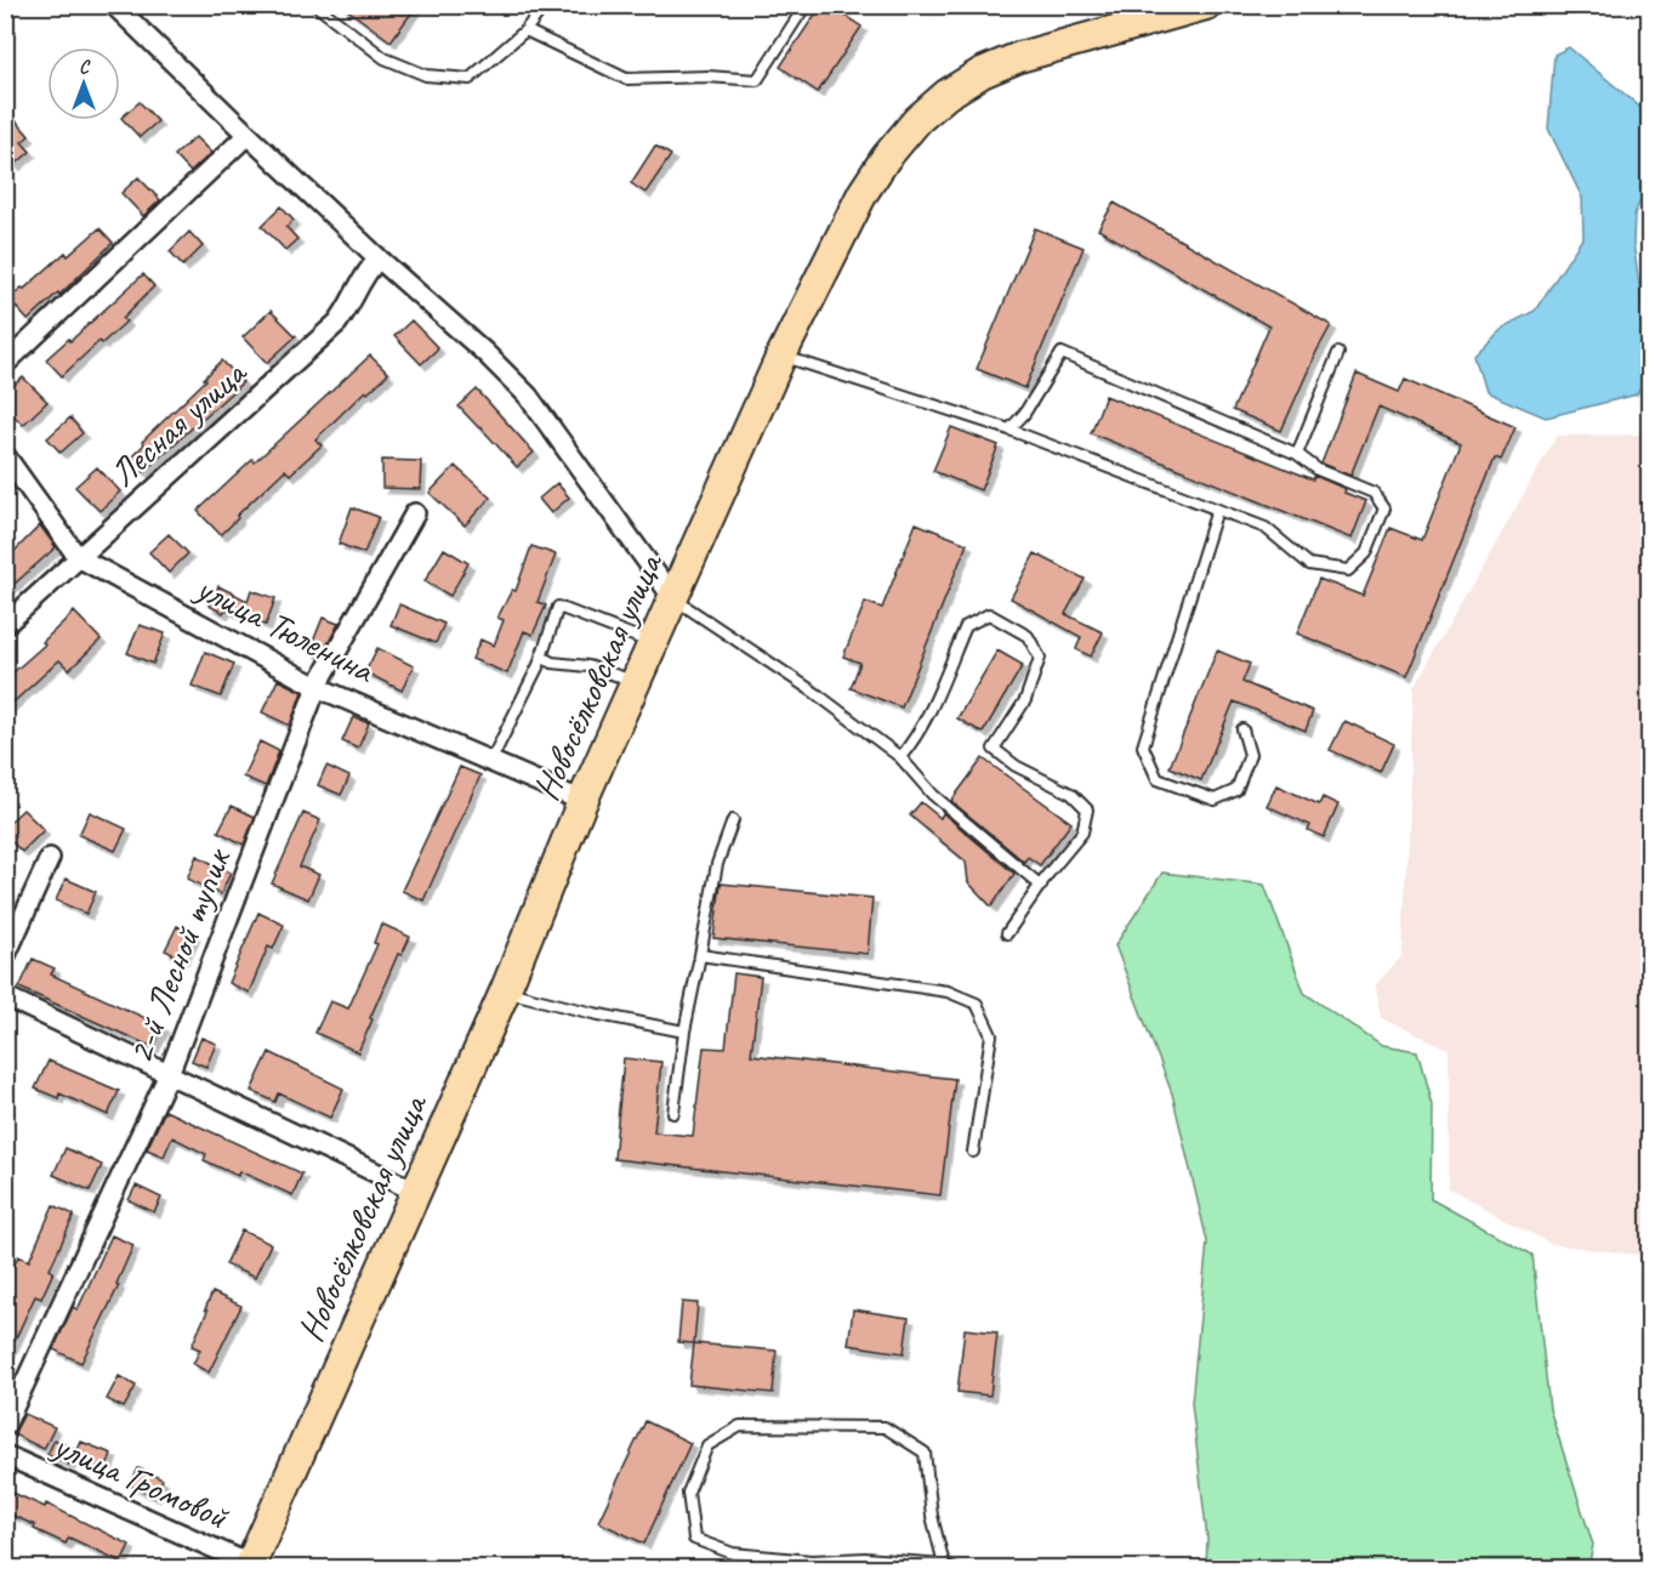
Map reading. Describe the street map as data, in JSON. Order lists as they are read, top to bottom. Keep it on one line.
{"streets":{"main road":["Новосёлковская улица"],"street":["Лесная улица","улица Тюленина","2-й Лесной тупик","улица Громовой"]},"crossings":[["Лесная улица","улица Тюленина"],["улица Тюленина","Новосёлковская улица"],["улица Тюленина","2-й Лесной тупик"],["Новосёлковская улица","улица Громовой"]],"north":"top"}
